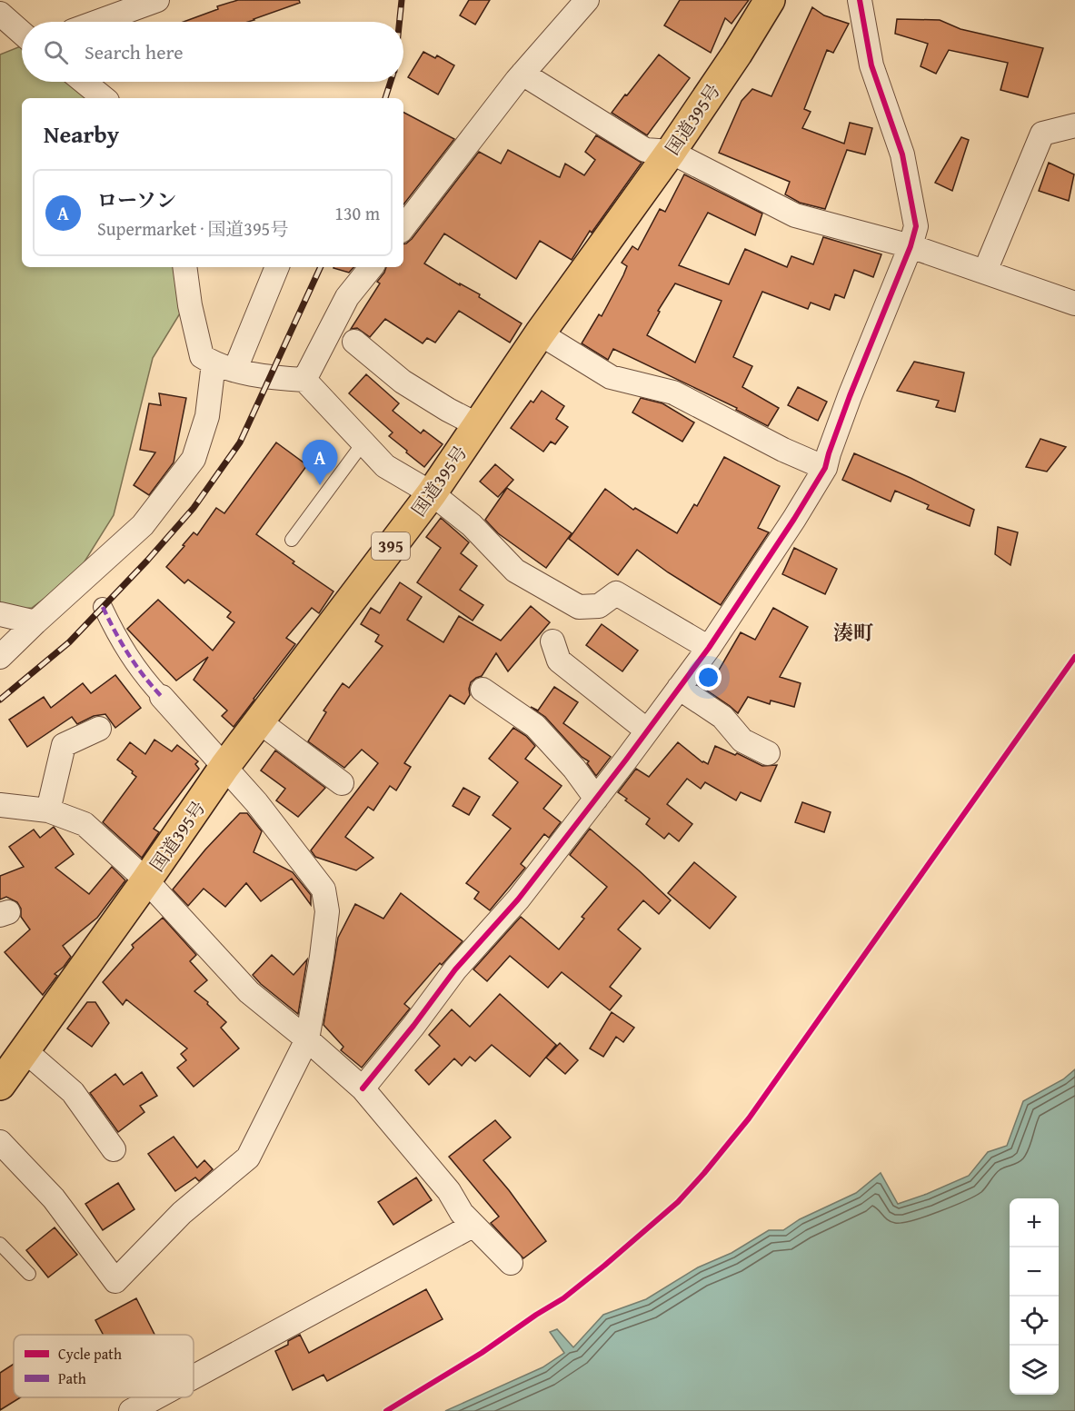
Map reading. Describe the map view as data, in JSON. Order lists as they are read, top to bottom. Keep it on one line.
{"streets":{"highway":["国道395号","395"]},"districts":["湊町"],"legend":["Cycle path","Path"],"page":{"search":"Search here","heading":"Nearby","list":[{"mark":"A","name":"ローソン","note":"Supermarket · 国道395号","value":"130 m"}],"pins":"A","map_buttons":["+","−"]}}
